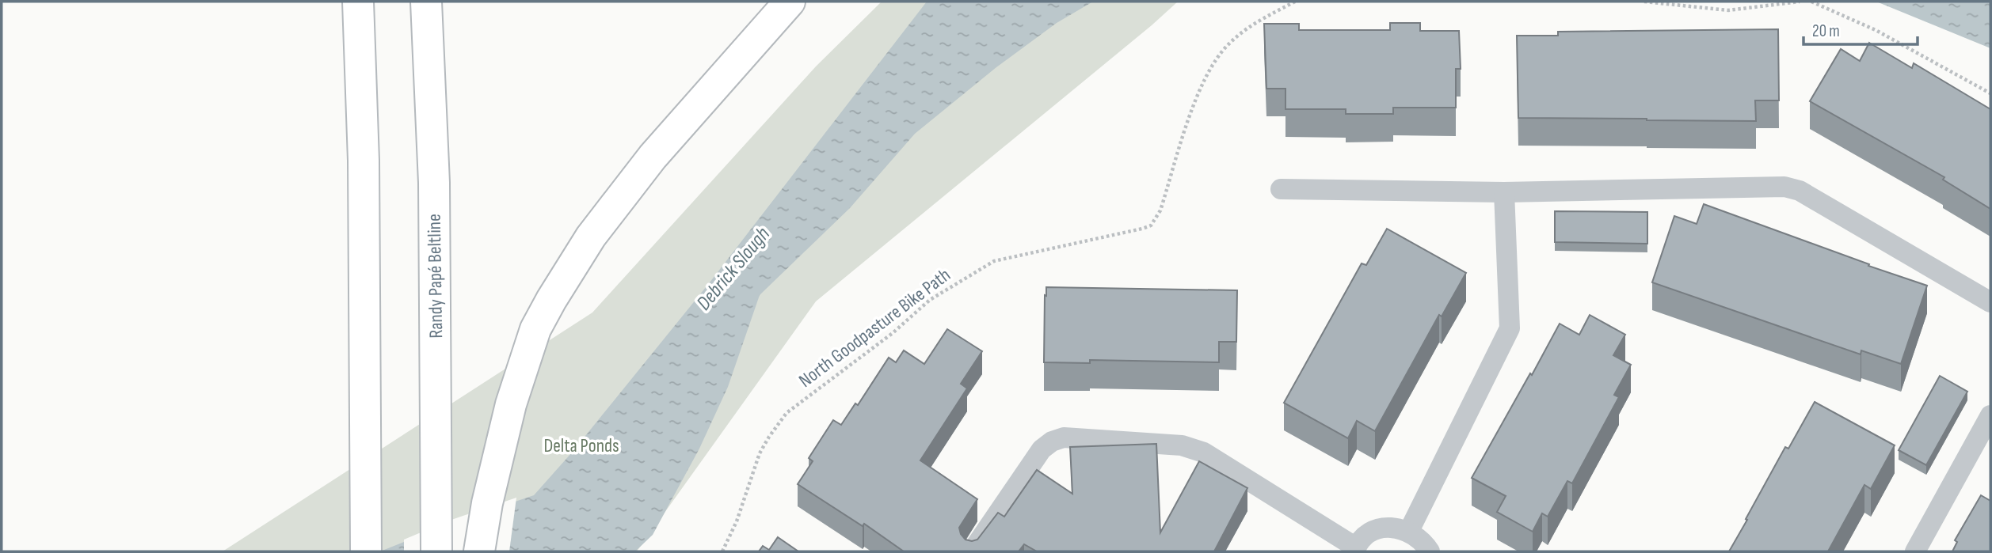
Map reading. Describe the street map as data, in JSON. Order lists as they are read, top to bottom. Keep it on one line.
{"streets":{"highway":["Randy Papé Beltline"],"path":["North Goodpasture Bike Path"]},"water":["Debrick Slough"],"parks":["Delta Ponds"],"scale_bar":"20 m"}
